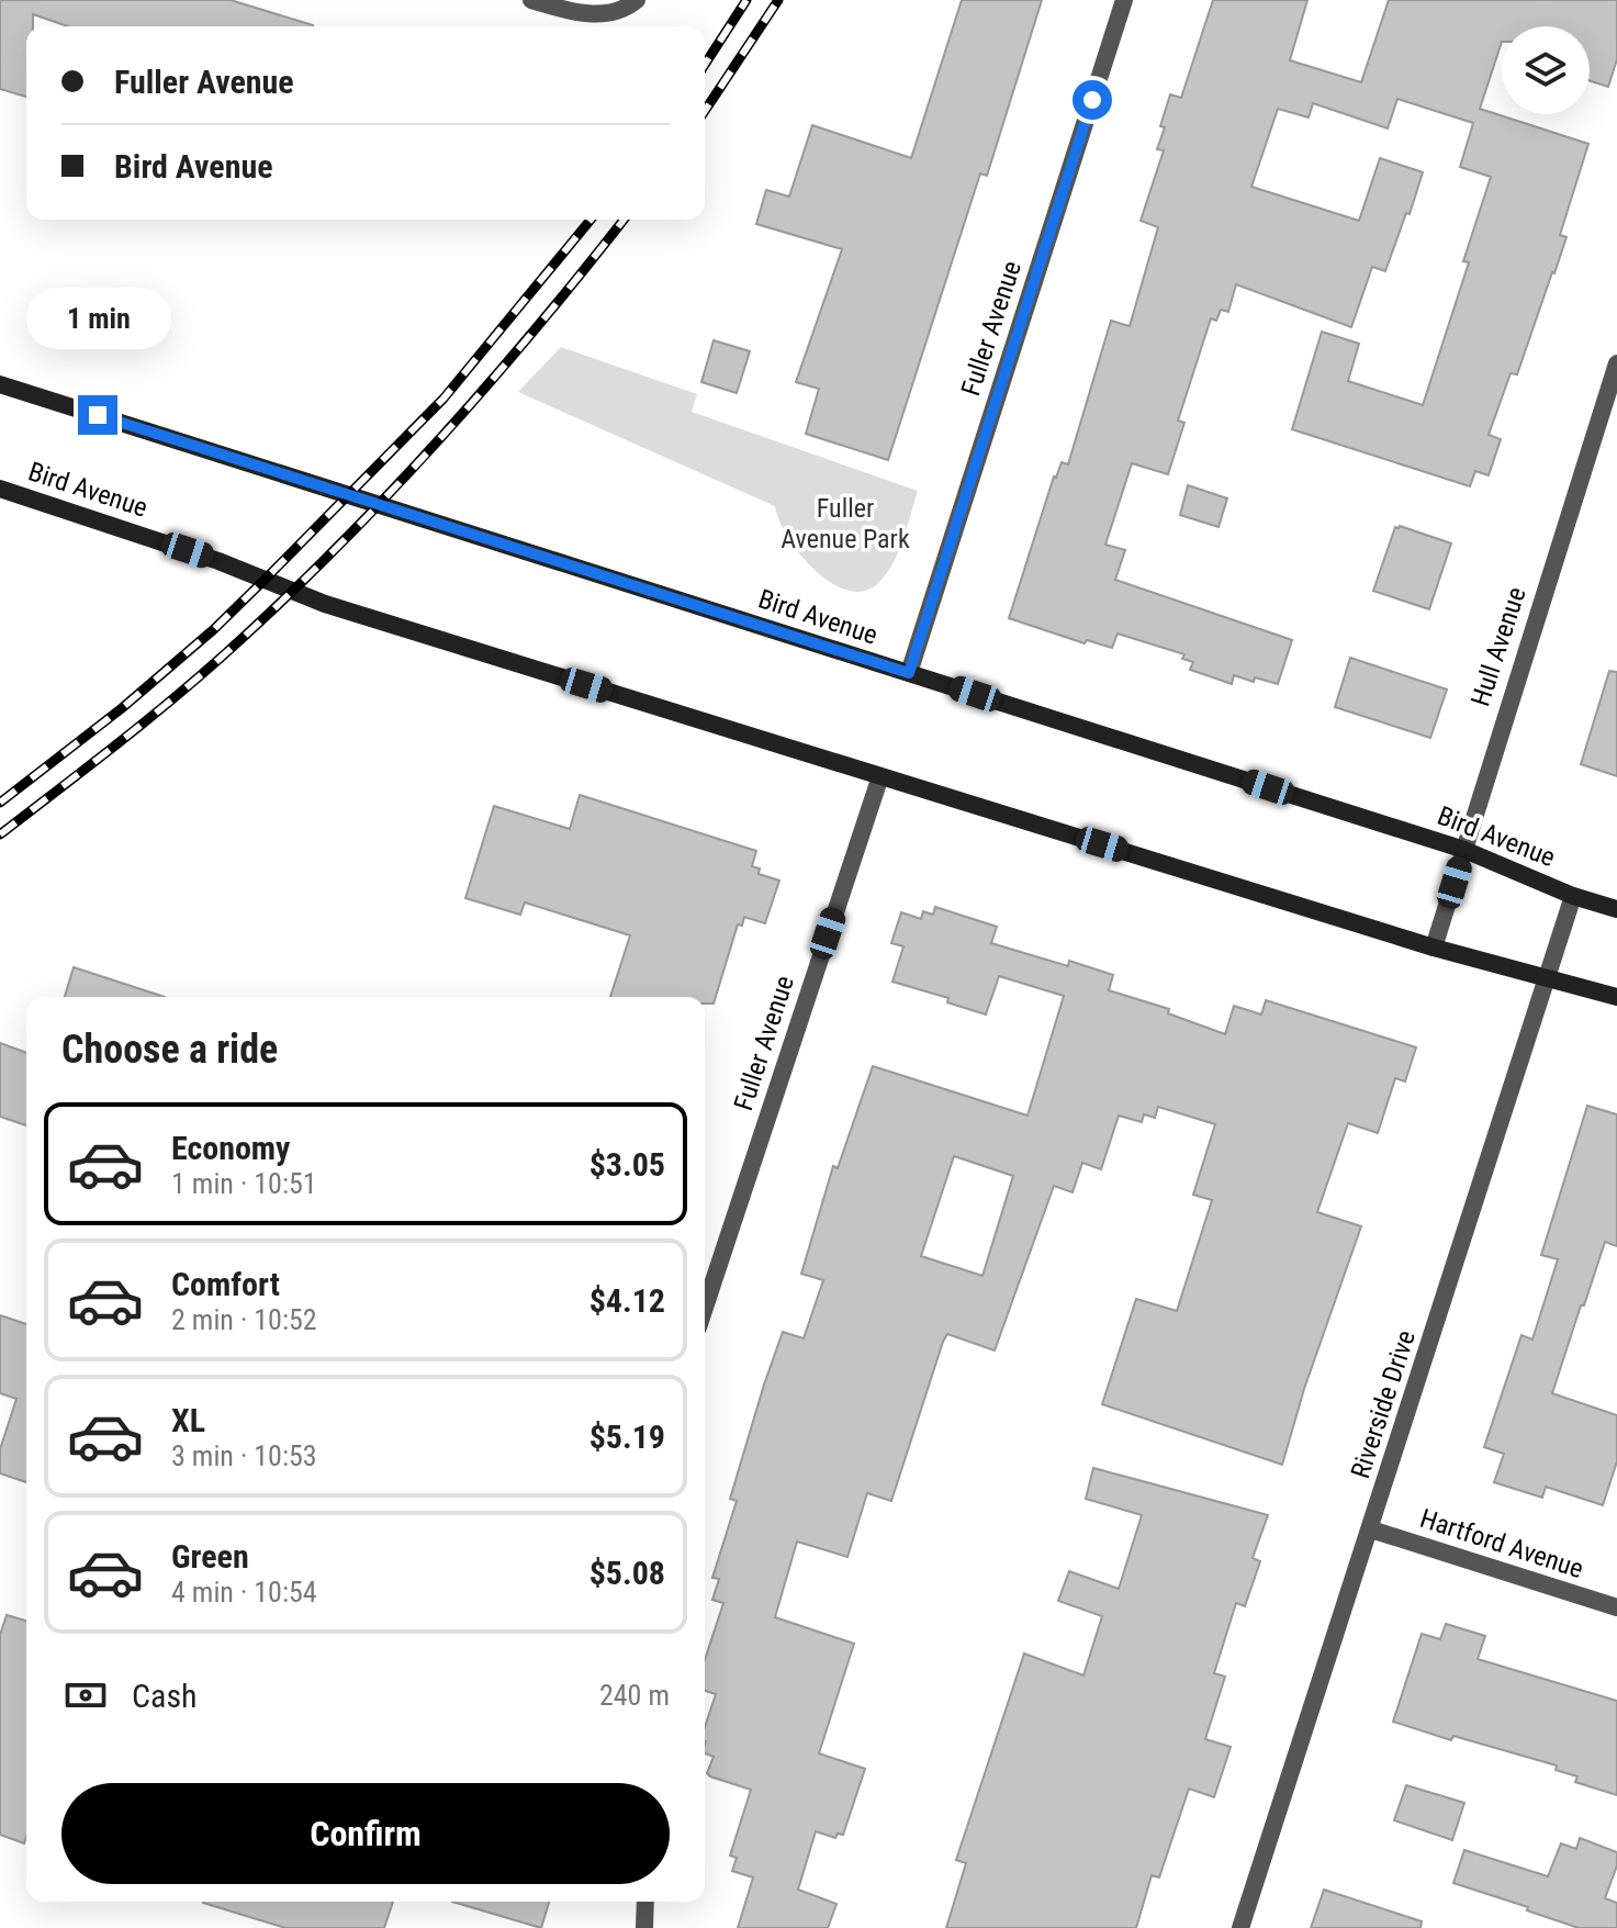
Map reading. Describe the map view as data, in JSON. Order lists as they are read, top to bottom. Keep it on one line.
{"streets":{"main road":["Bird Avenue"],"street":["Fuller Avenue","Hull Avenue","Riverside Drive","Hartford Avenue"]},"crossings":[["Fuller Avenue","Bird Avenue"],["Bird Avenue","Hull Avenue"],["Bird Avenue","Riverside Drive"],["Riverside Drive","Hartford Avenue"]],"parks":["Fuller Avenue Park"],"page":{"banner":["Fuller Avenue","Bird Avenue"],"bubble":"1 min","heading":"Choose a ride","list":[{"name":"Economy","note":"1 min · 10:51","value":"$3.05"},{"name":"Comfort","note":"2 min · 10:52","value":"$4.12"},{"name":"XL","note":"3 min · 10:53","value":"$5.19"},{"name":"Green","note":"4 min · 10:54","value":"$5.08"}],"pay":["Cash","240 m"],"buttons":"Confirm"}}
